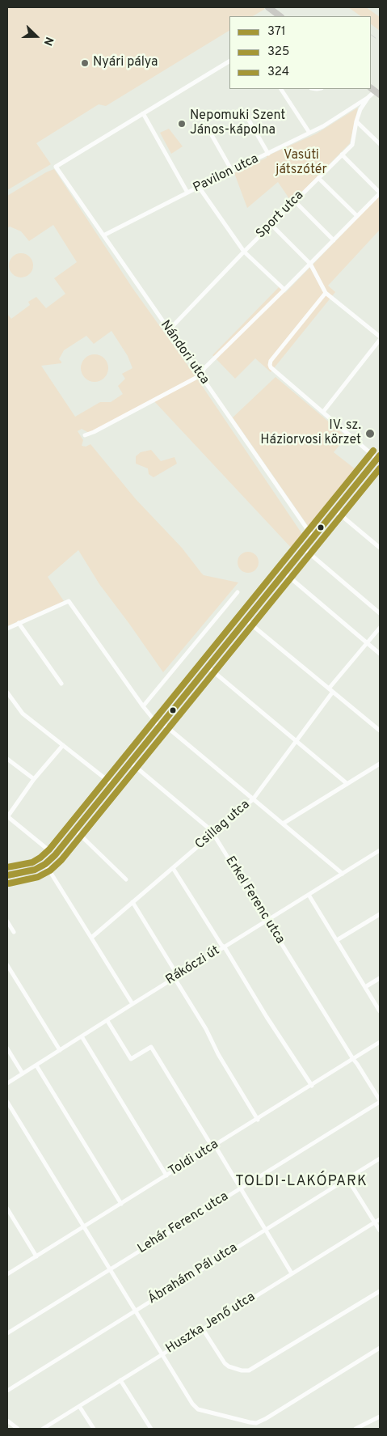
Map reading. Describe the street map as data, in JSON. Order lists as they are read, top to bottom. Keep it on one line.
{"streets":{"street":["Pavilon utca","Sport utca","Nándori utca","Csillag utca","Erkel Ferenc utca","Rákóczi út","Toldi utca","Lehár Ferenc utca","Ábrahám Pál utca","Huszka Jenő utca"]},"crossings":[["Pavilon utca","Sport utca"],["Pavilon utca","Nándori utca"],["Sport utca","Nándori utca"],["Csillag utca","Erkel Ferenc utca"],["Erkel Ferenc utca","Rákóczi út"],["Erkel Ferenc utca","Toldi utca"],["Erkel Ferenc utca","Lehár Ferenc utca"]],"districts":["TOLDI-LAKÓPARK"],"parks":["Vasúti játszótér"],"places":["Nyári pálya","Nepomuki Szent János-kápolna","IV. sz. Háziorvosi körzet"],"lines":["transit line 324","transit line 371","transit line 325"],"legend":["371","325","324"],"north":"right"}
